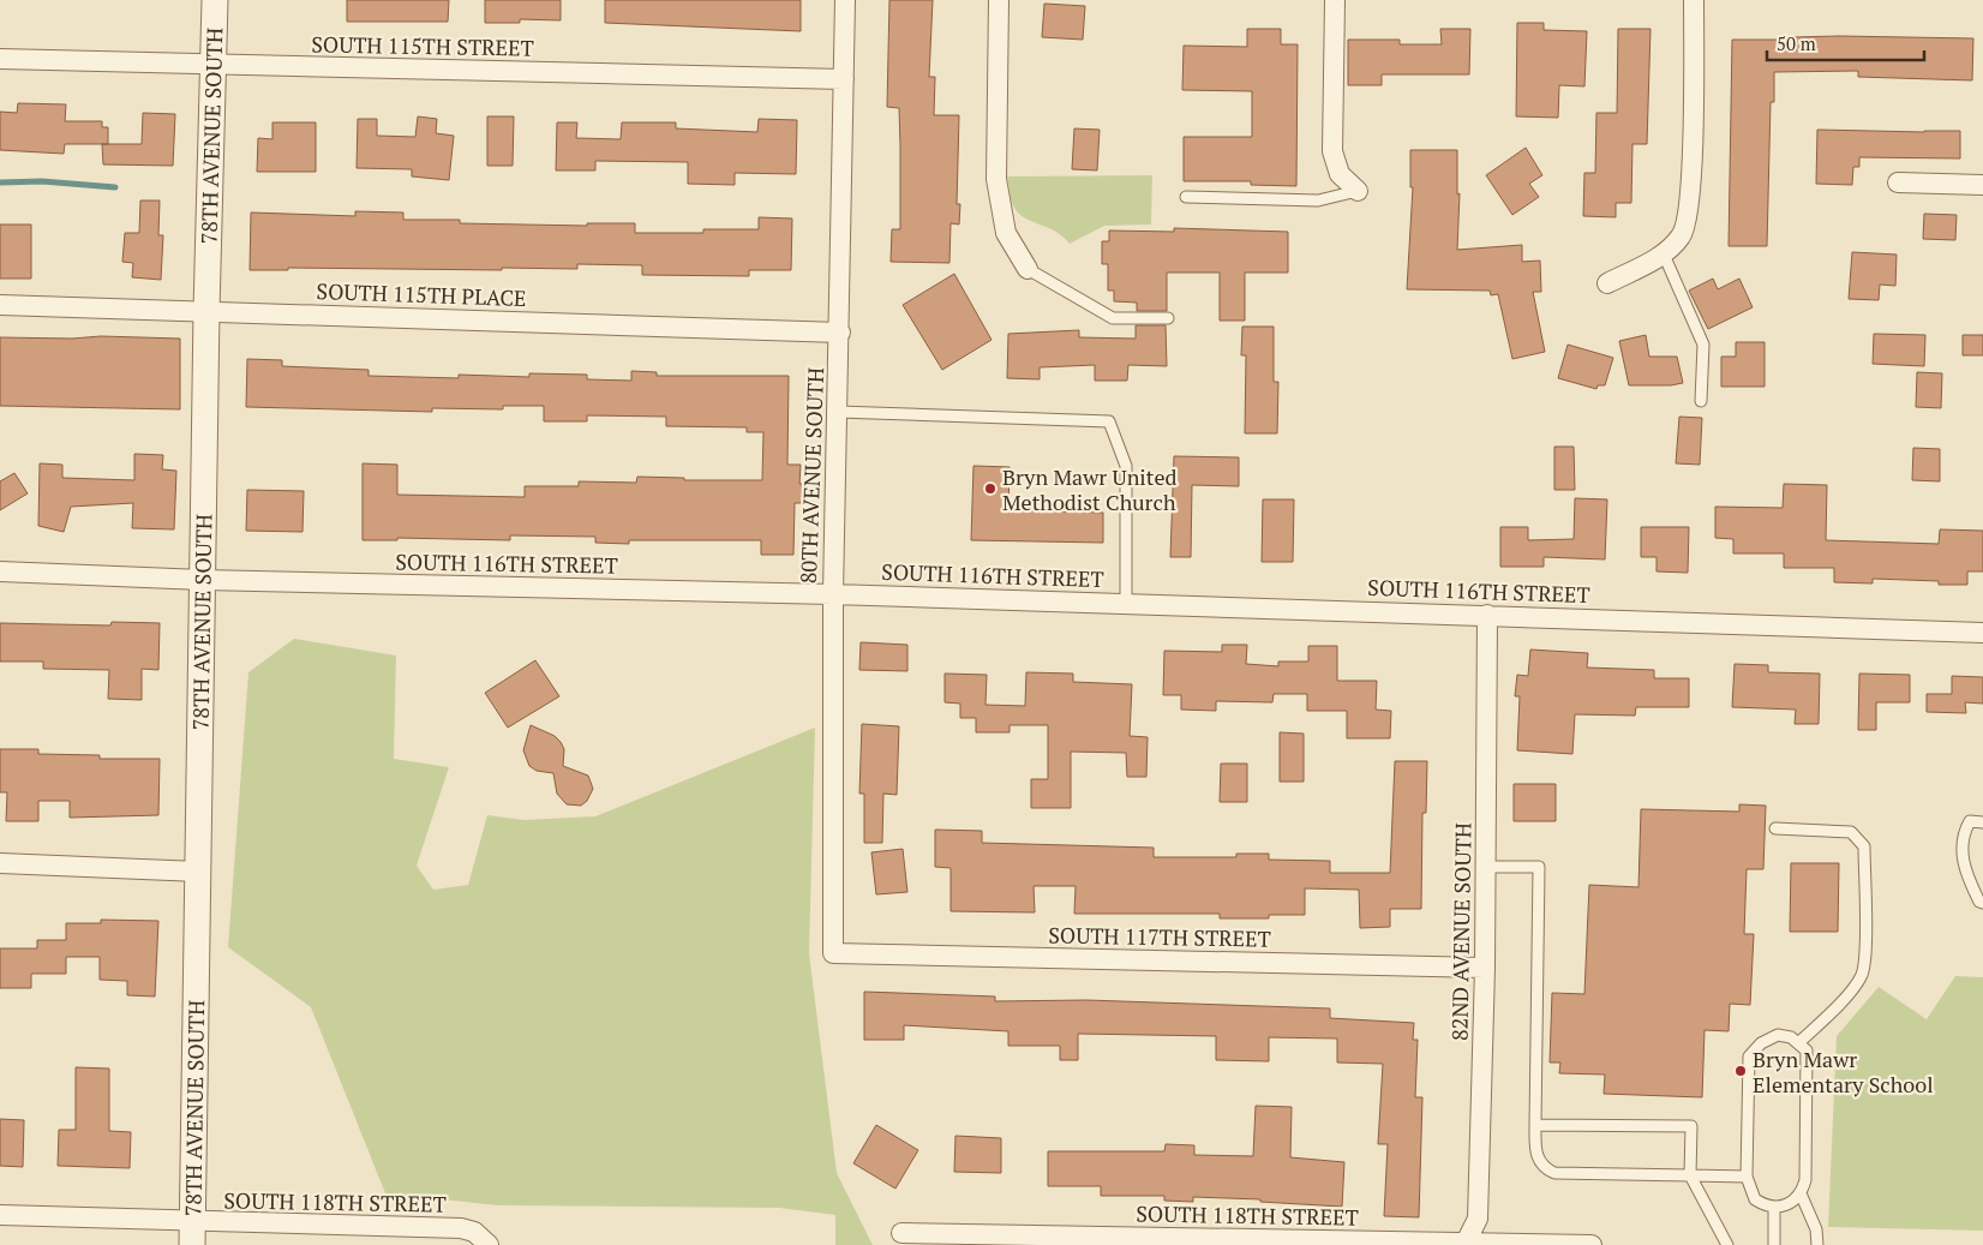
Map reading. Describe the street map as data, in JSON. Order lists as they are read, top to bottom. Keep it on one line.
{"streets":{"street":["SOUTH 115TH STREET","78TH AVENUE SOUTH","SOUTH 115TH PLACE","80TH AVENUE SOUTH","SOUTH 116TH STREET","82ND AVENUE SOUTH","SOUTH 117TH STREET","SOUTH 118TH STREET"]},"crossings":[["SOUTH 115TH STREET","78TH AVENUE SOUTH"],["SOUTH 115TH STREET","80TH AVENUE SOUTH"],["78TH AVENUE SOUTH","SOUTH 115TH PLACE"],["78TH AVENUE SOUTH","SOUTH 116TH STREET"],["78TH AVENUE SOUTH","SOUTH 118TH STREET"],["SOUTH 115TH PLACE","80TH AVENUE SOUTH"],["80TH AVENUE SOUTH","SOUTH 116TH STREET"],["80TH AVENUE SOUTH","SOUTH 117TH STREET"],["SOUTH 116TH STREET","82ND AVENUE SOUTH"],["82ND AVENUE SOUTH","SOUTH 117TH STREET"],["82ND AVENUE SOUTH","SOUTH 118TH STREET"]],"places":["Bryn Mawr United Methodist Church","Bryn Mawr Elementary School"],"scale_bar":"50 m"}
